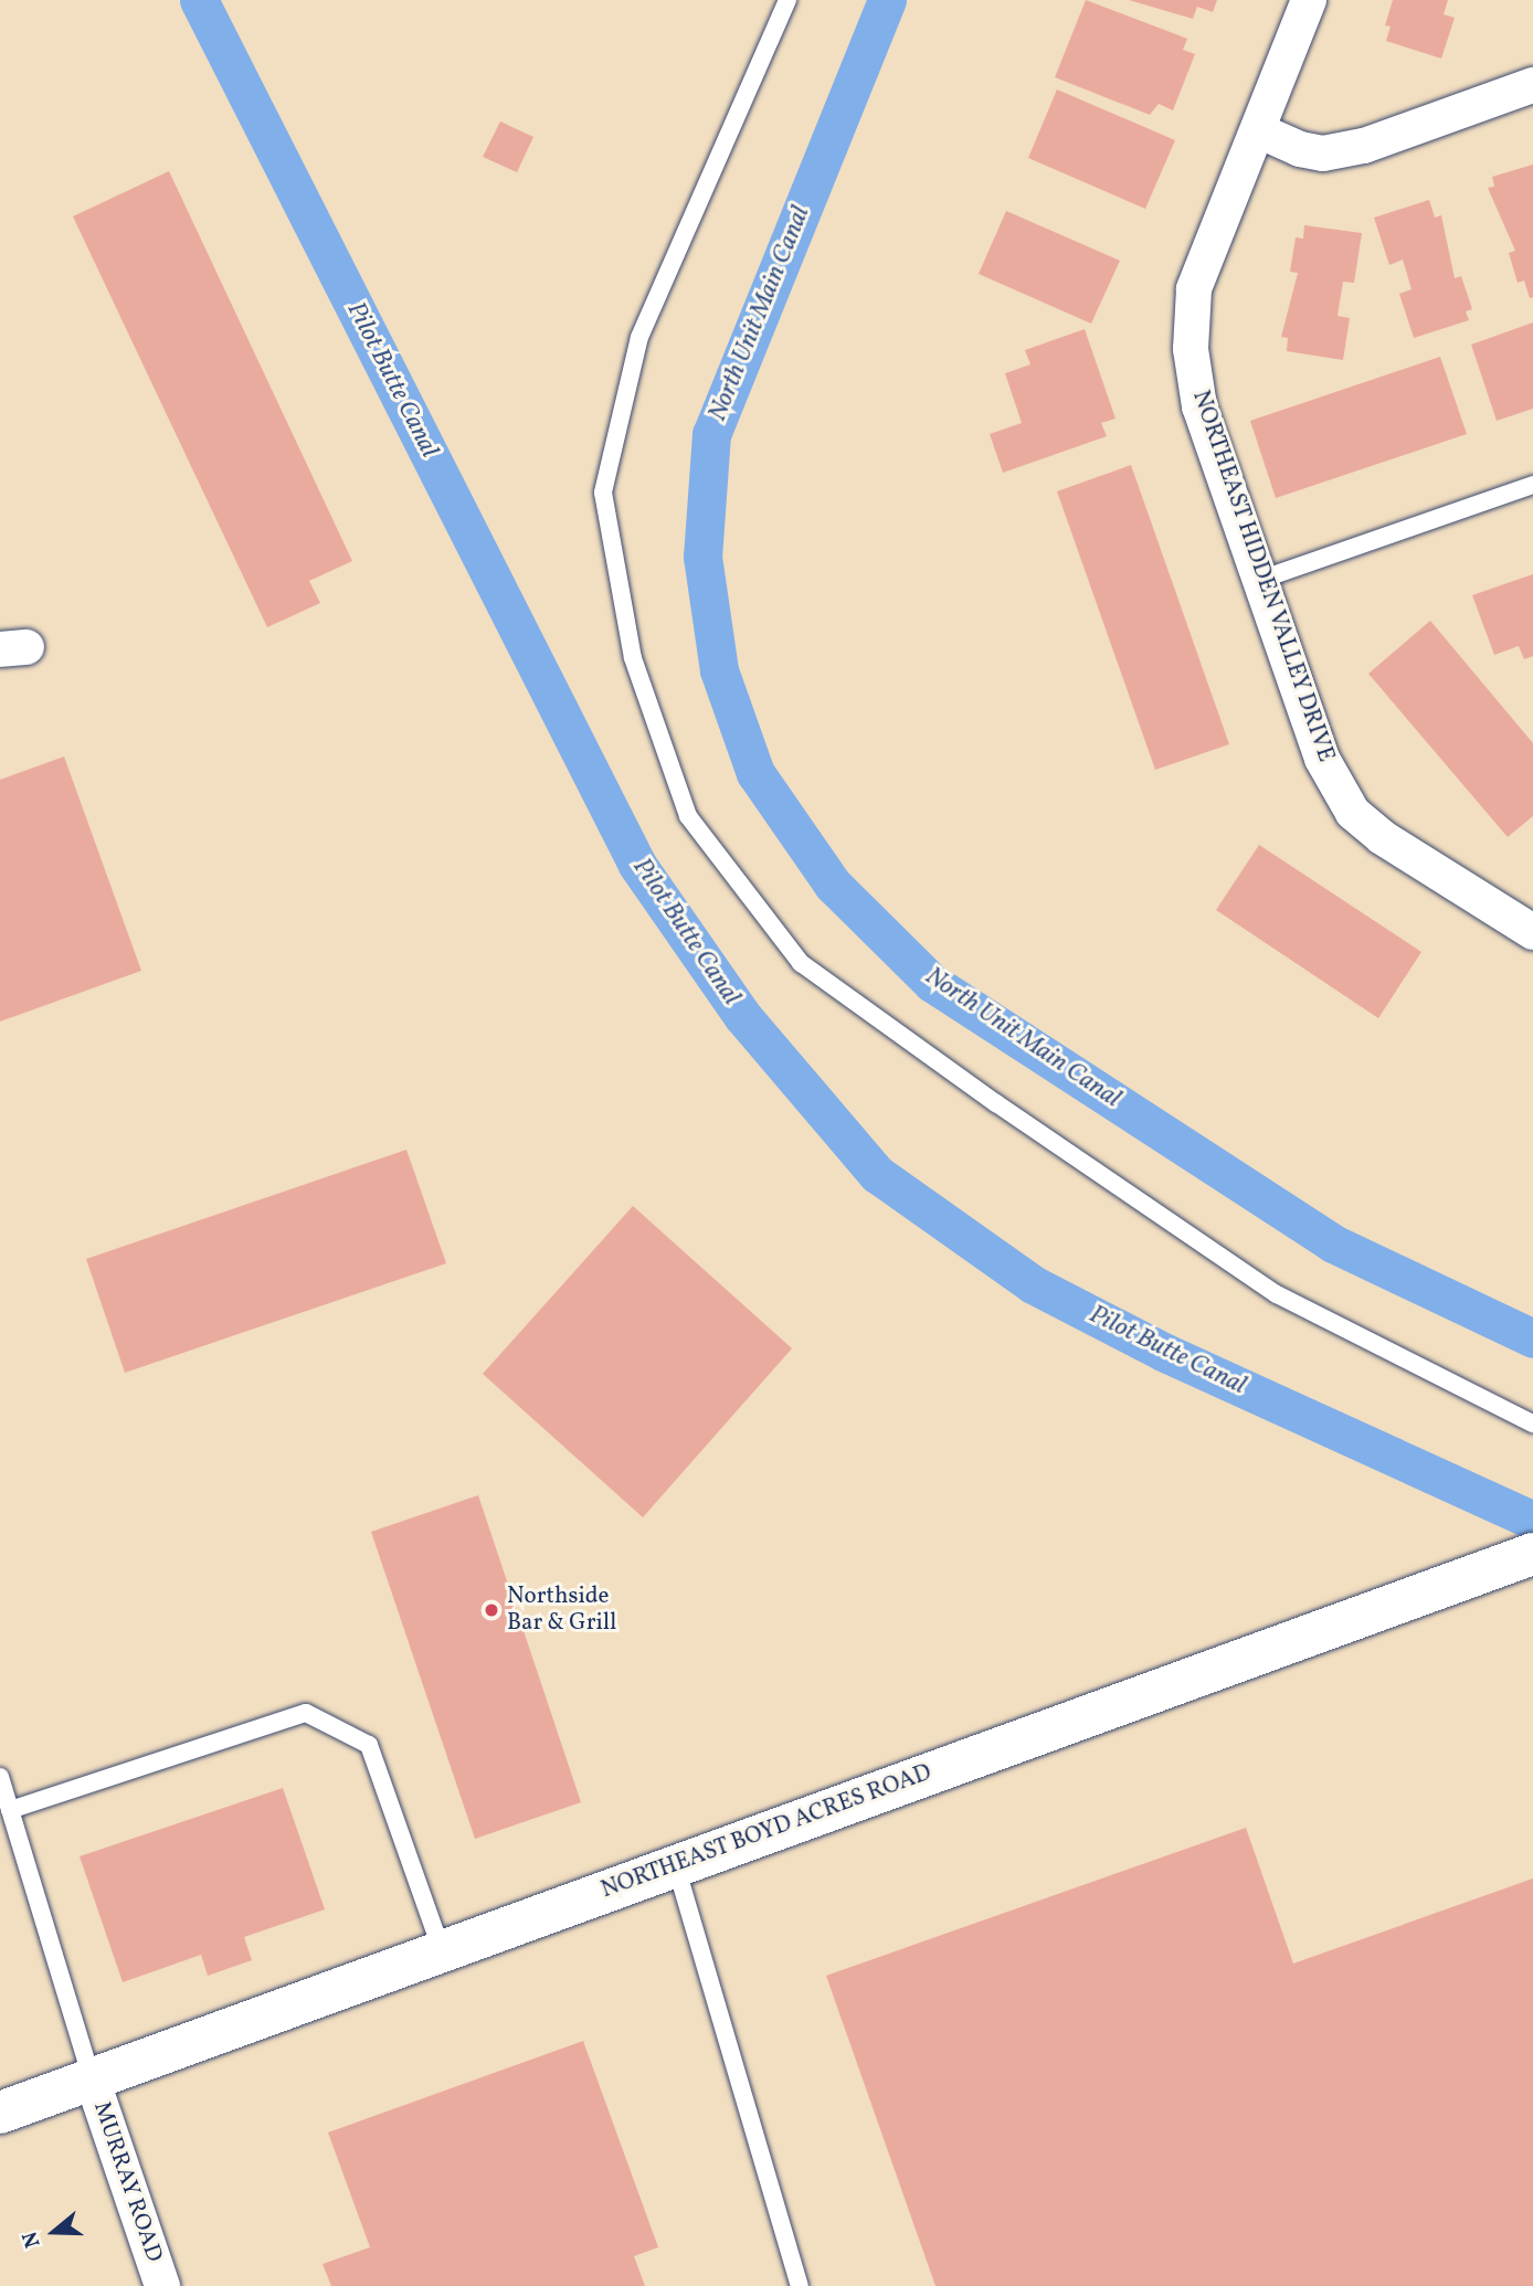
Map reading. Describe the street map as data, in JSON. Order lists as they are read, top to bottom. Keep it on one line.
{"streets":{"street":["NORTHEAST HIDDEN VALLEY DRIVE","NORTHEAST BOYD ACRES ROAD","MURRAY ROAD"]},"crossings":[["NORTHEAST BOYD ACRES ROAD","MURRAY ROAD"]],"water":["North Unit Main Canal","Pilot Butte Canal"],"places":["Northside Bar & Grill"],"north":"left"}
